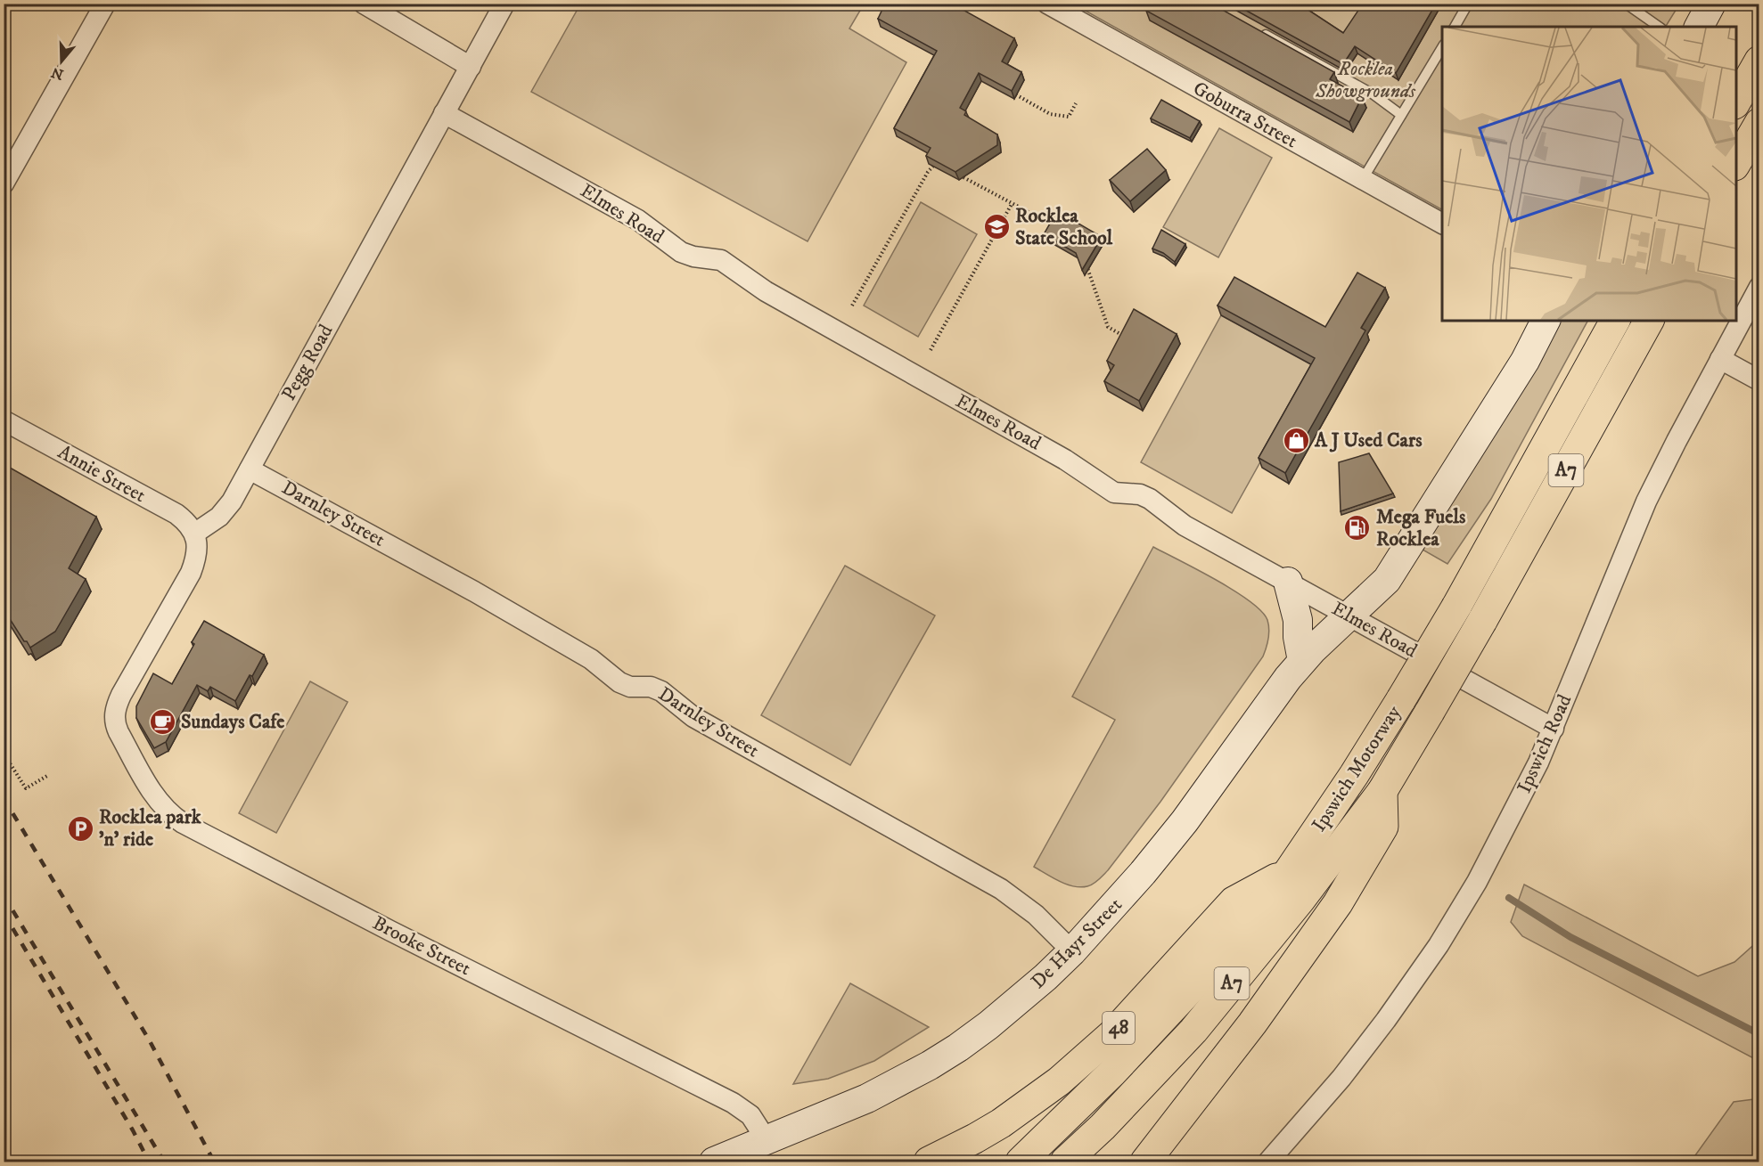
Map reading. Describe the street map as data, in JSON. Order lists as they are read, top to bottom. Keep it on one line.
{"streets":{"highway":["A7","Ipswich Motorway","48"],"street":["Goburra Street","Elmes Road","Pegg Road","Annie Street","Darnley Street","Ipswich Road","De Hayr Street","Brooke Street"]},"crossings":[["Elmes Road","Pegg Road"],["Elmes Road","Ipswich Road"],["Elmes Road","De Hayr Street"],["Pegg Road","Annie Street"],["Pegg Road","Darnley Street"],["Pegg Road","Brooke Street"],["Annie Street","Brooke Street"],["Darnley Street","De Hayr Street"],["Ipswich Motorway","48"],["De Hayr Street","Brooke Street"]],"parks":["Rocklea Showgrounds"],"places":{"school or university":["Rocklea State School"],"shop":["A J Used Cars"],"fuel station":["Mega Fuels Rocklea"],"cafe":["Sundays Cafe"],"parking":["Rocklea park 'n' ride"]},"north":"bottom"}
